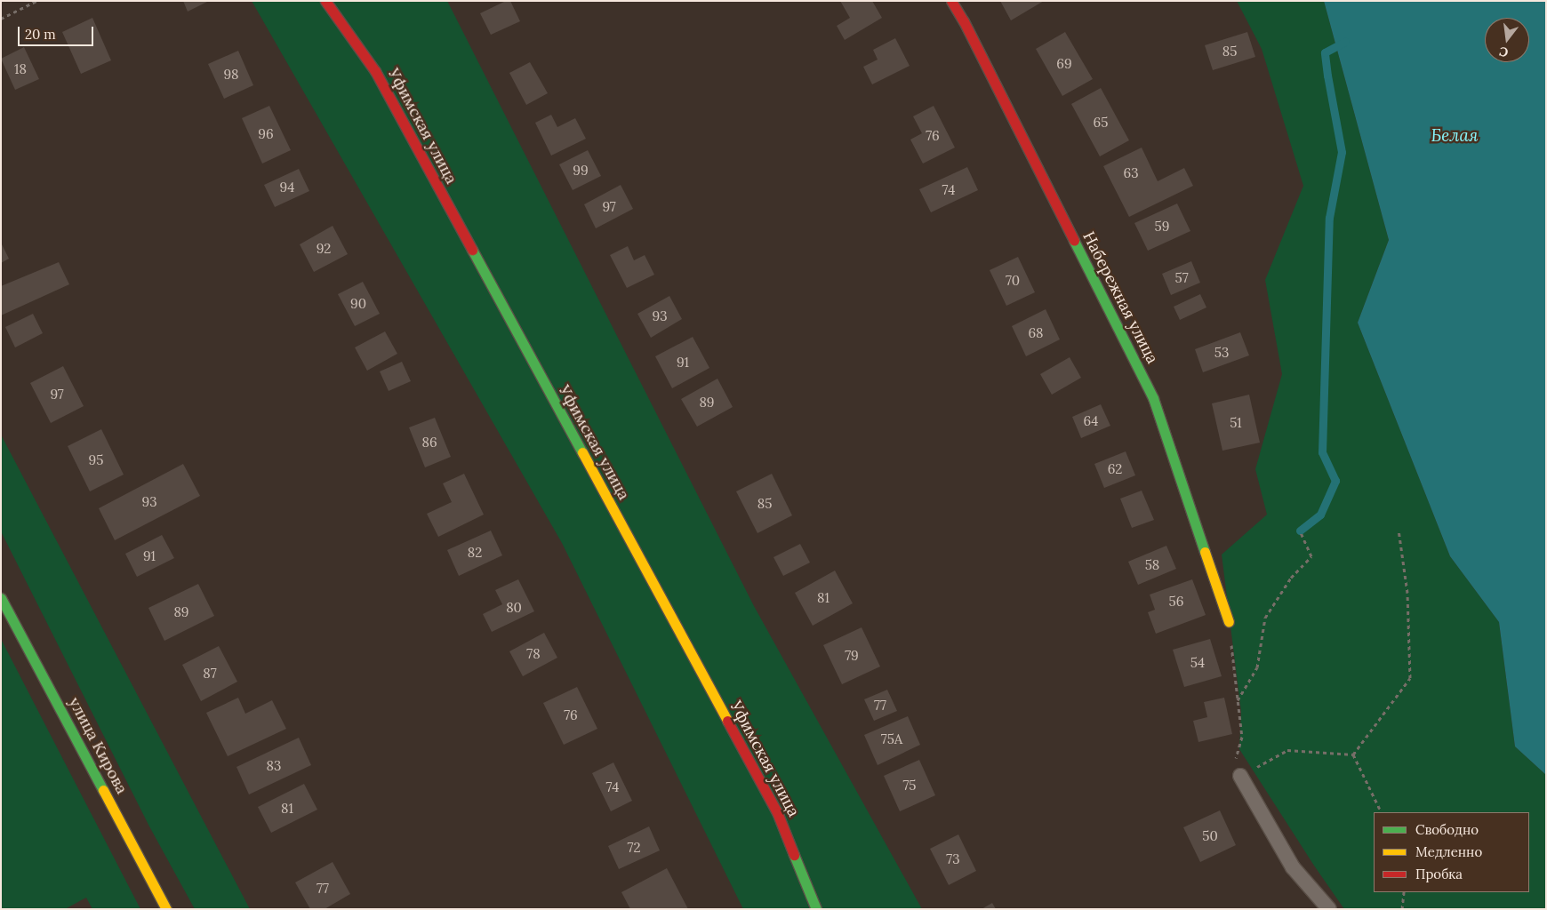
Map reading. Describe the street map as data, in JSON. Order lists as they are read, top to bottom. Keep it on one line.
{"streets":{"street":["Уфимская улица","Набережная улица","улица Кирова"]},"water":["Белая"],"house_numbers":["85","69","18","98","65","96","76","99","63","94","74","97","59","92","57","70","90","93","68","53","91","97","89","64","51","86","95","62","93","85","82","91","58","81","56","80","89","78","79","54","87","77","76","75А","83","75","74","81","50","72","73","77"],"legend":["Свободно","Медленно","Пробка"],"scale_bar":"20 m","north":"bottom"}
